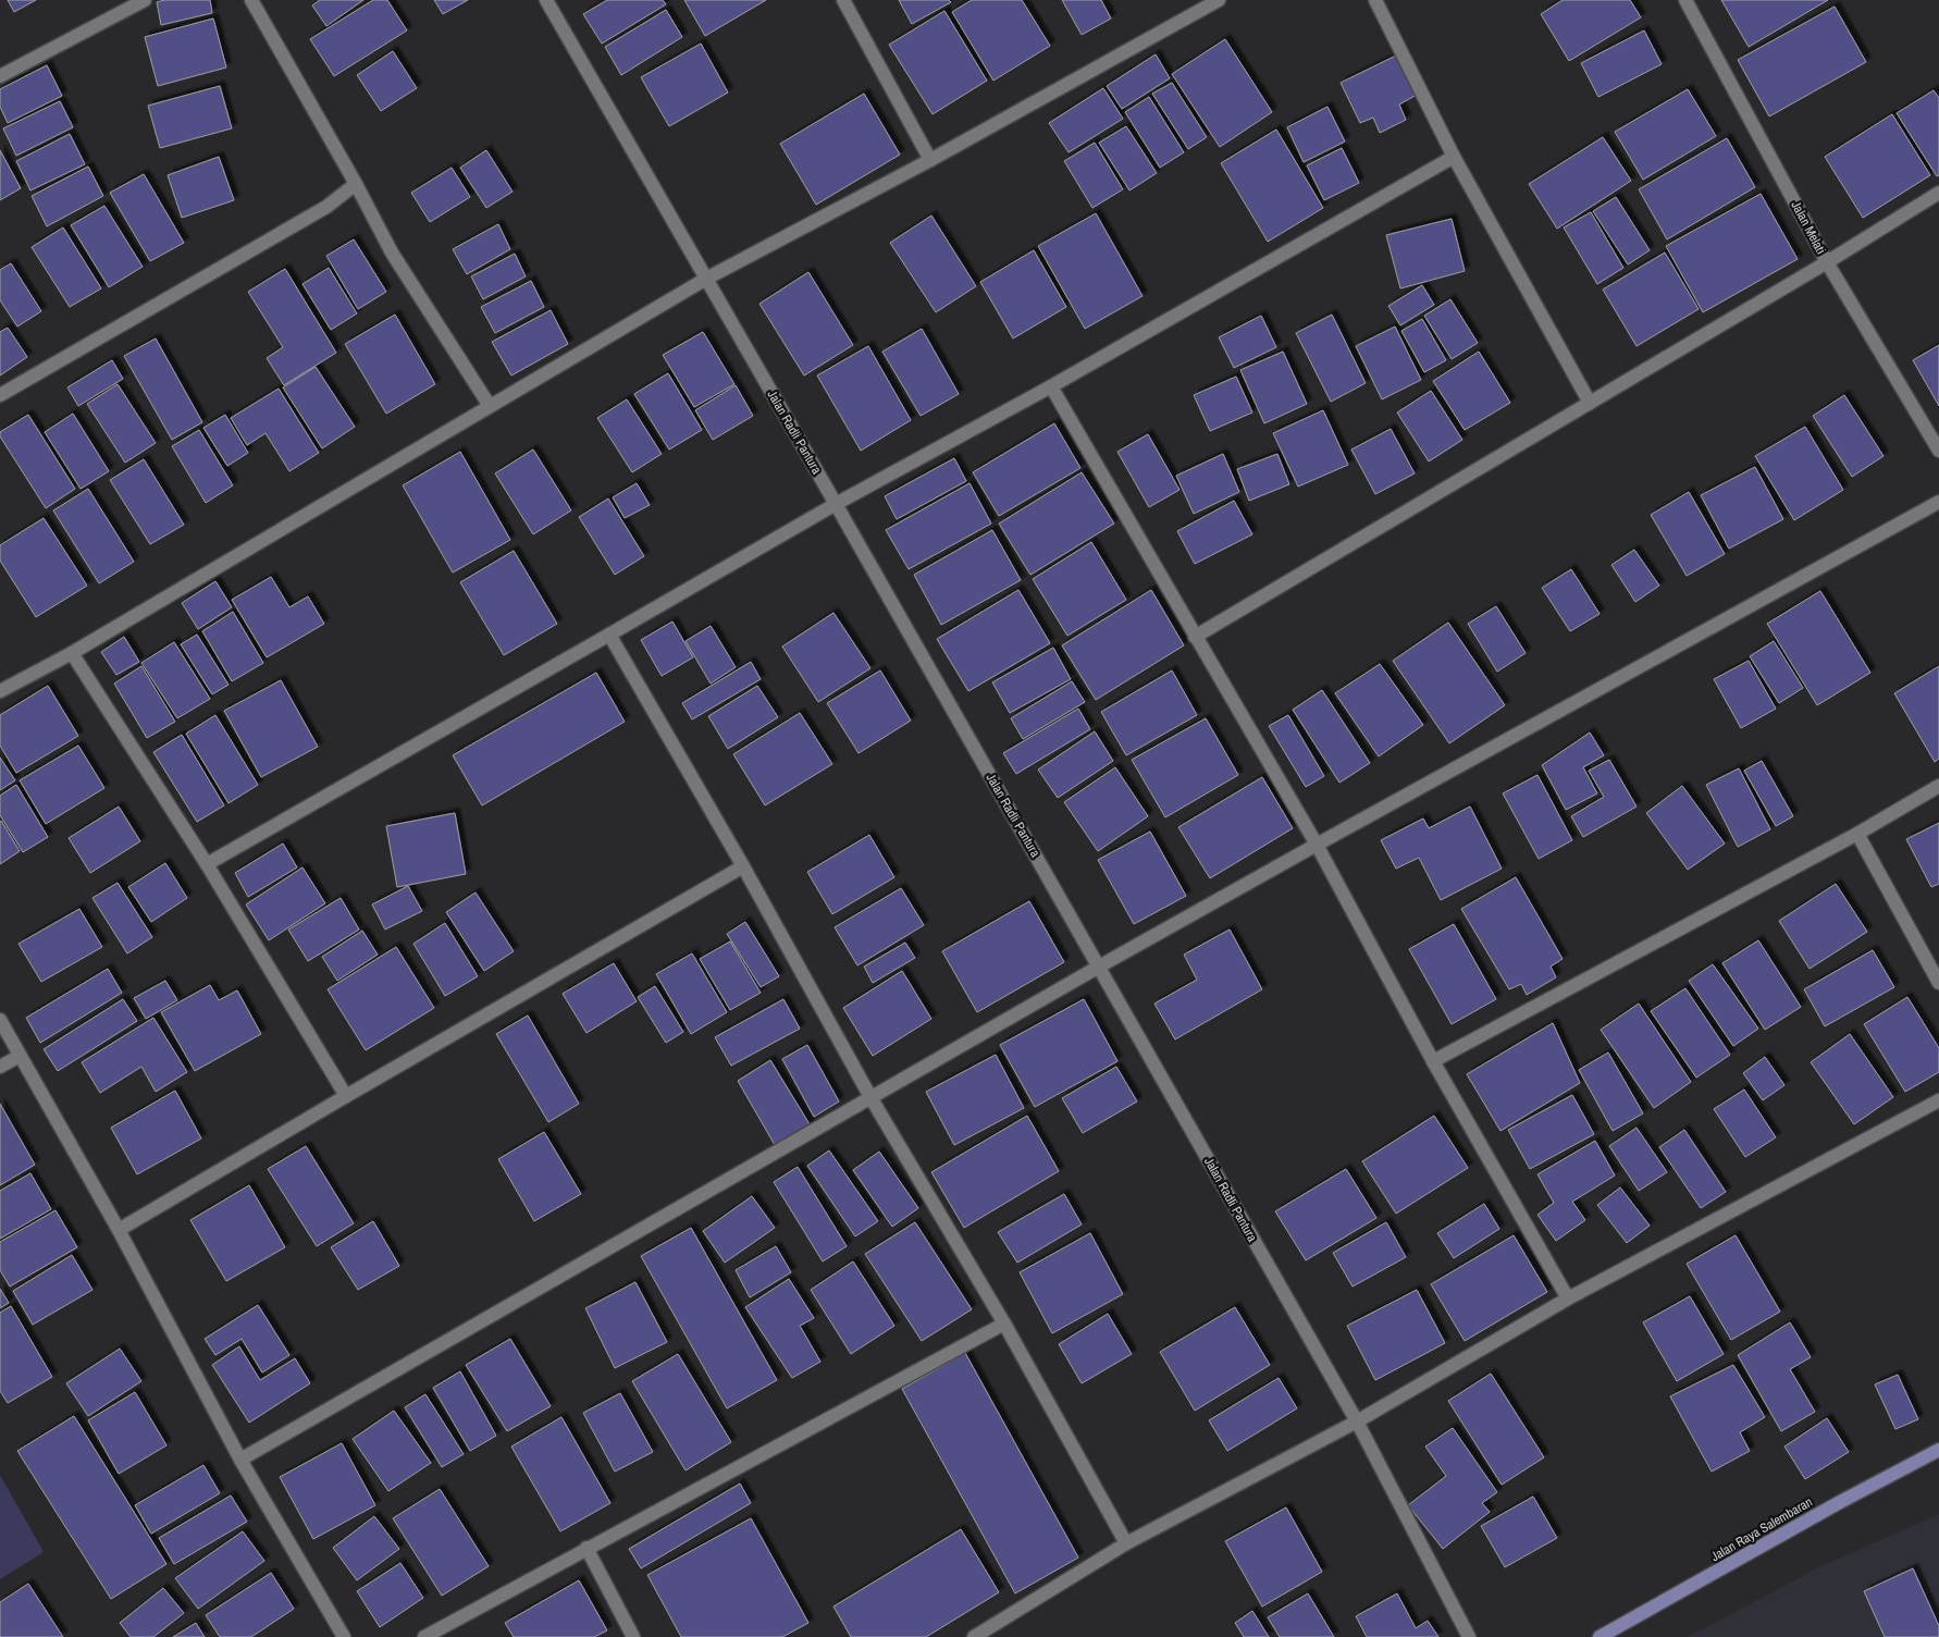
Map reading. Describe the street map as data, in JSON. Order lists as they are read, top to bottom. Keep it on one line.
{"streets":{"main road":["Jalan Raya Salembaran"],"street":["Jalan Melati","Jalan Radli Pantura"]}}
